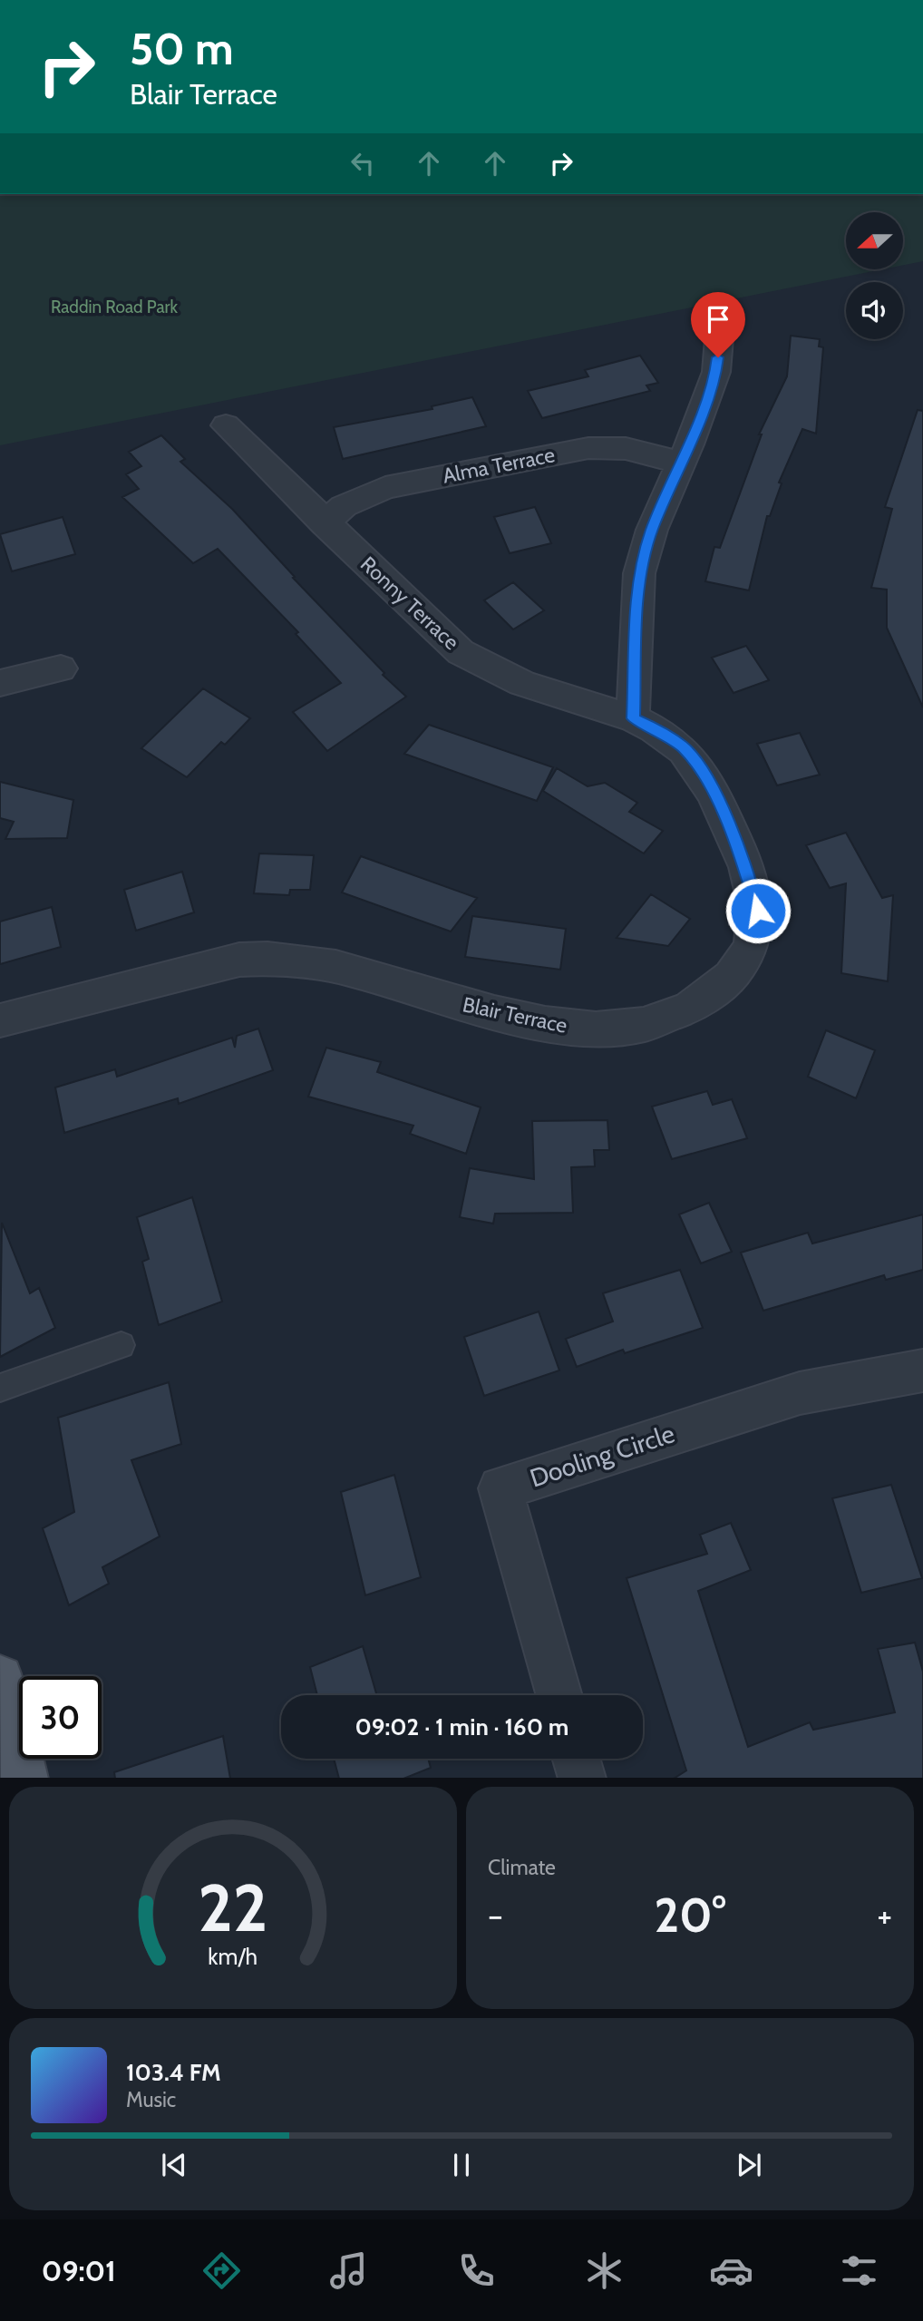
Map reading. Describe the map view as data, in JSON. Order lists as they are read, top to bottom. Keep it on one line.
{"streets":{"street":["Alma Terrace","Ronny Terrace","Blair Terrace","Dooling Circle"]},"crossings":[["Alma Terrace","Ronny Terrace"],["Ronny Terrace","Blair Terrace"]],"parks":["Raddin Road Park"],"north":"left","page":{"turn":["50 m","Blair Terrace"],"limit":"30","trip":"09:02 · 1 min · 160 m","tile":"Climate","heat":["−","20°","+"],"song":["103.4 FM","Music"],"tabs":"09:01","gauge":["22","km/h"]}}
